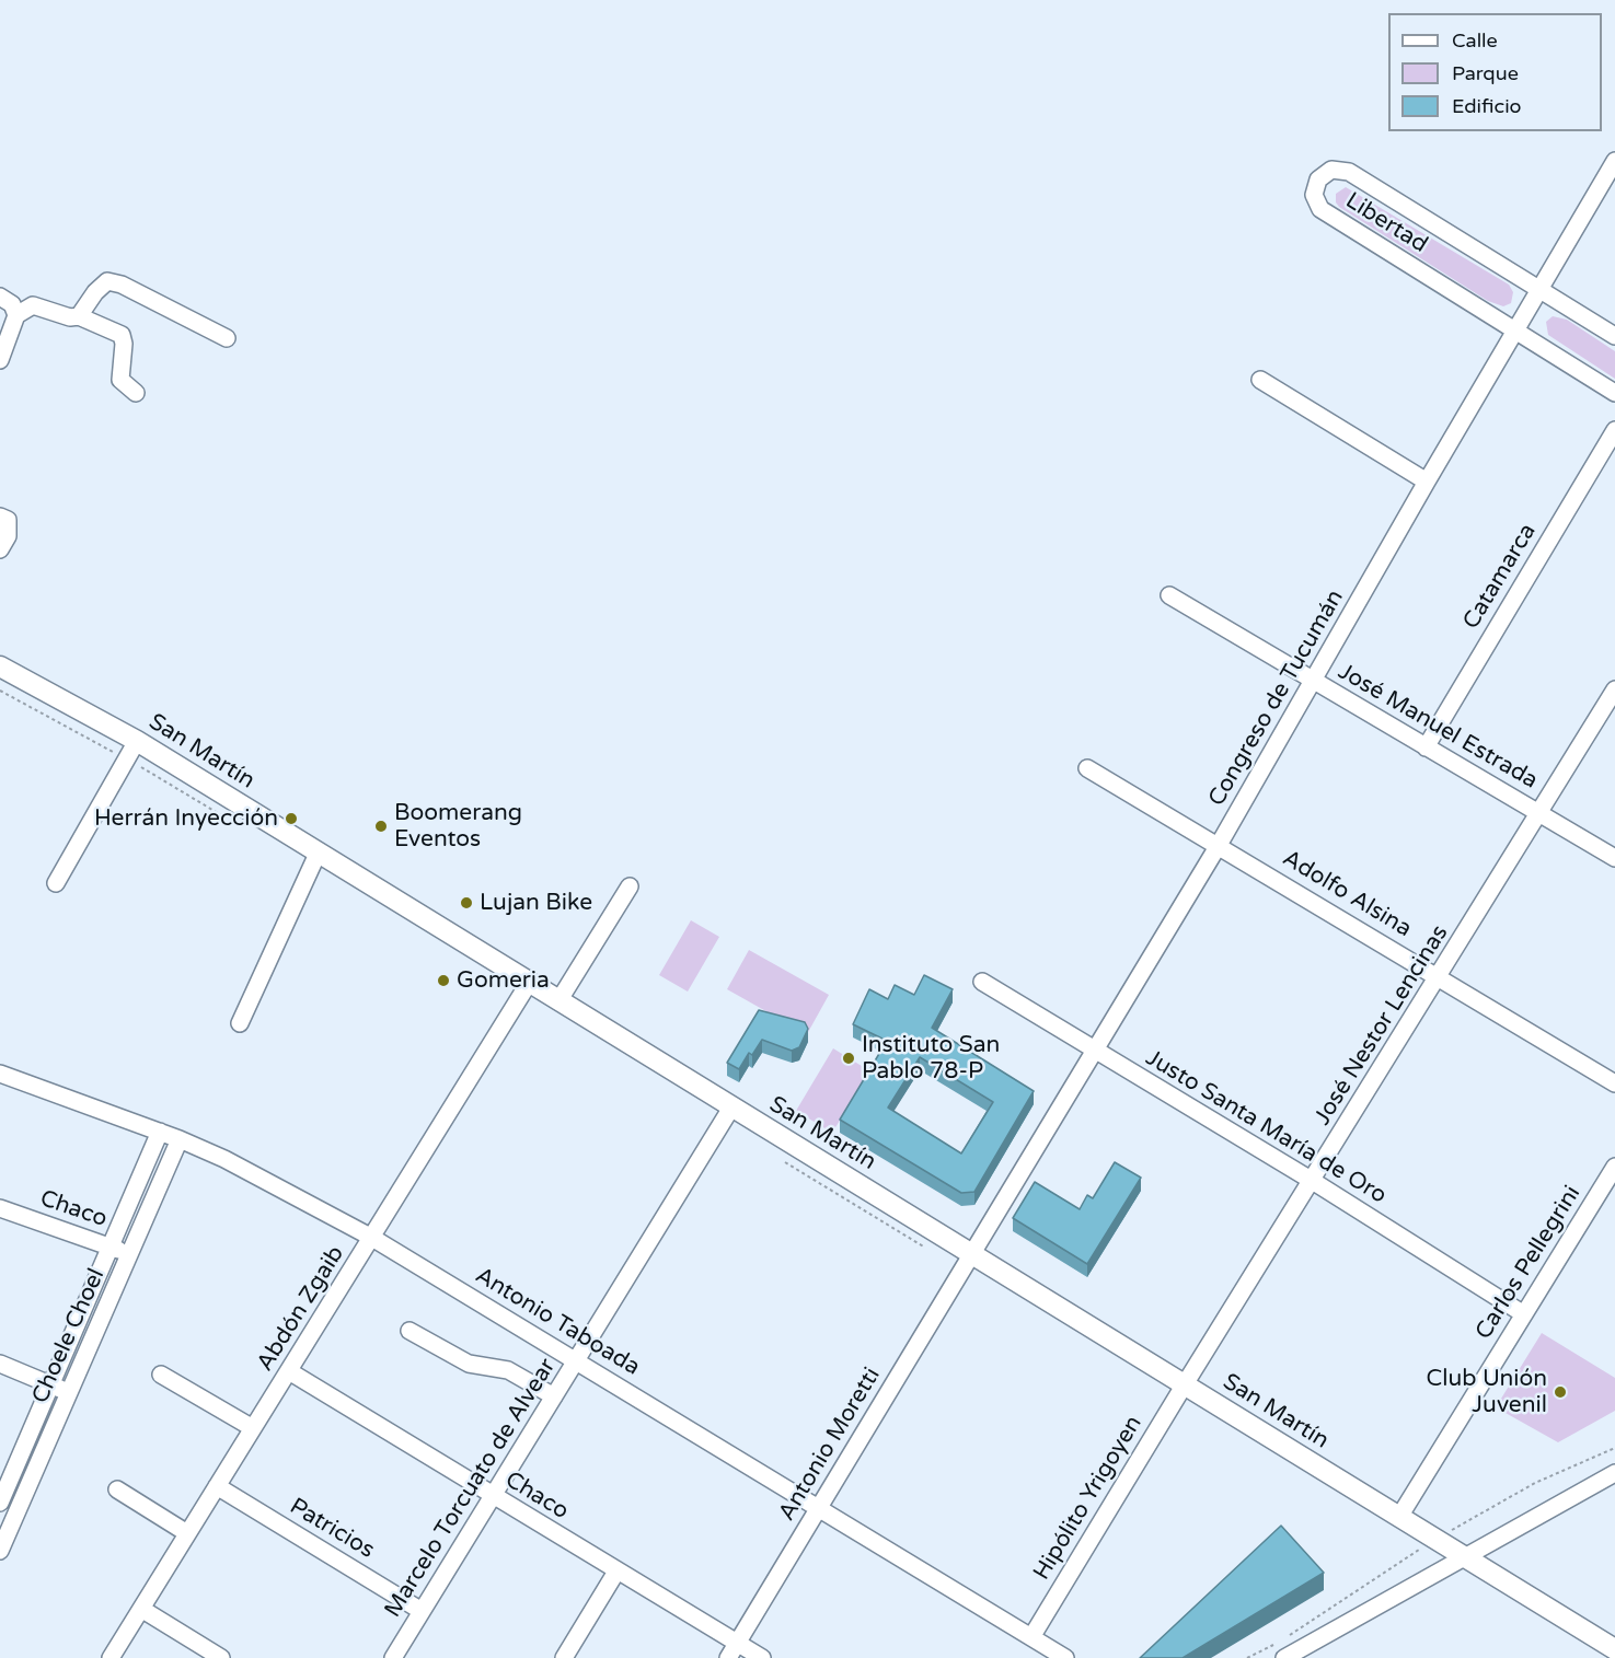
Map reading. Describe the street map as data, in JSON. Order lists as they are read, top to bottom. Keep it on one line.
{"streets":{"main road":["San Martín"],"street":["Libertad","Catamarca","Congreso de Tucumán","José Manuel Estrada","Adolfo Alsina","José Nestor Lencinas","Justo Santa María de Oro","Chaco","Carlos Pellegrini","Abdón Zgaib","Antonio Taboada","Choele Choel","Antonio Moretti","Marcelo Torcuato de Alvear","Hipólito Yrigoyen","Patricios"]},"crossings":[["Libertad","Congreso de Tucumán"],["Catamarca","José Manuel Estrada"],["Congreso de Tucumán","José Manuel Estrada"],["Congreso de Tucumán","San Martín"],["Congreso de Tucumán","Adolfo Alsina"],["Congreso de Tucumán","Justo Santa María de Oro"],["Congreso de Tucumán","Antonio Moretti"],["José Manuel Estrada","José Nestor Lencinas"],["San Martín","José Nestor Lencinas"],["San Martín","Carlos Pellegrini"],["San Martín","Abdón Zgaib"],["San Martín","Antonio Moretti"],["San Martín","Marcelo Torcuato de Alvear"],["San Martín","Hipólito Yrigoyen"],["Adolfo Alsina","José Nestor Lencinas"],["José Nestor Lencinas","Justo Santa María de Oro"],["José Nestor Lencinas","Hipólito Yrigoyen"],["Justo Santa María de Oro","Carlos Pellegrini"],["Chaco","Abdón Zgaib"],["Chaco","Choele Choel"],["Chaco","Antonio Moretti"],["Chaco","Marcelo Torcuato de Alvear"],["Abdón Zgaib","Antonio Taboada"],["Abdón Zgaib","Patricios"],["Antonio Taboada","Choele Choel"],["Antonio Taboada","Antonio Moretti"],["Antonio Taboada","Marcelo Torcuato de Alvear"],["Antonio Taboada","Hipólito Yrigoyen"],["Marcelo Torcuato de Alvear","Patricios"]],"places":["Herrán Inyección","Boomerang Eventos","Lujan Bike","Gomeria","Instituto San Pablo 78-P","Club Unión Juvenil"],"legend":["Calle","Parque","Edificio"]}
